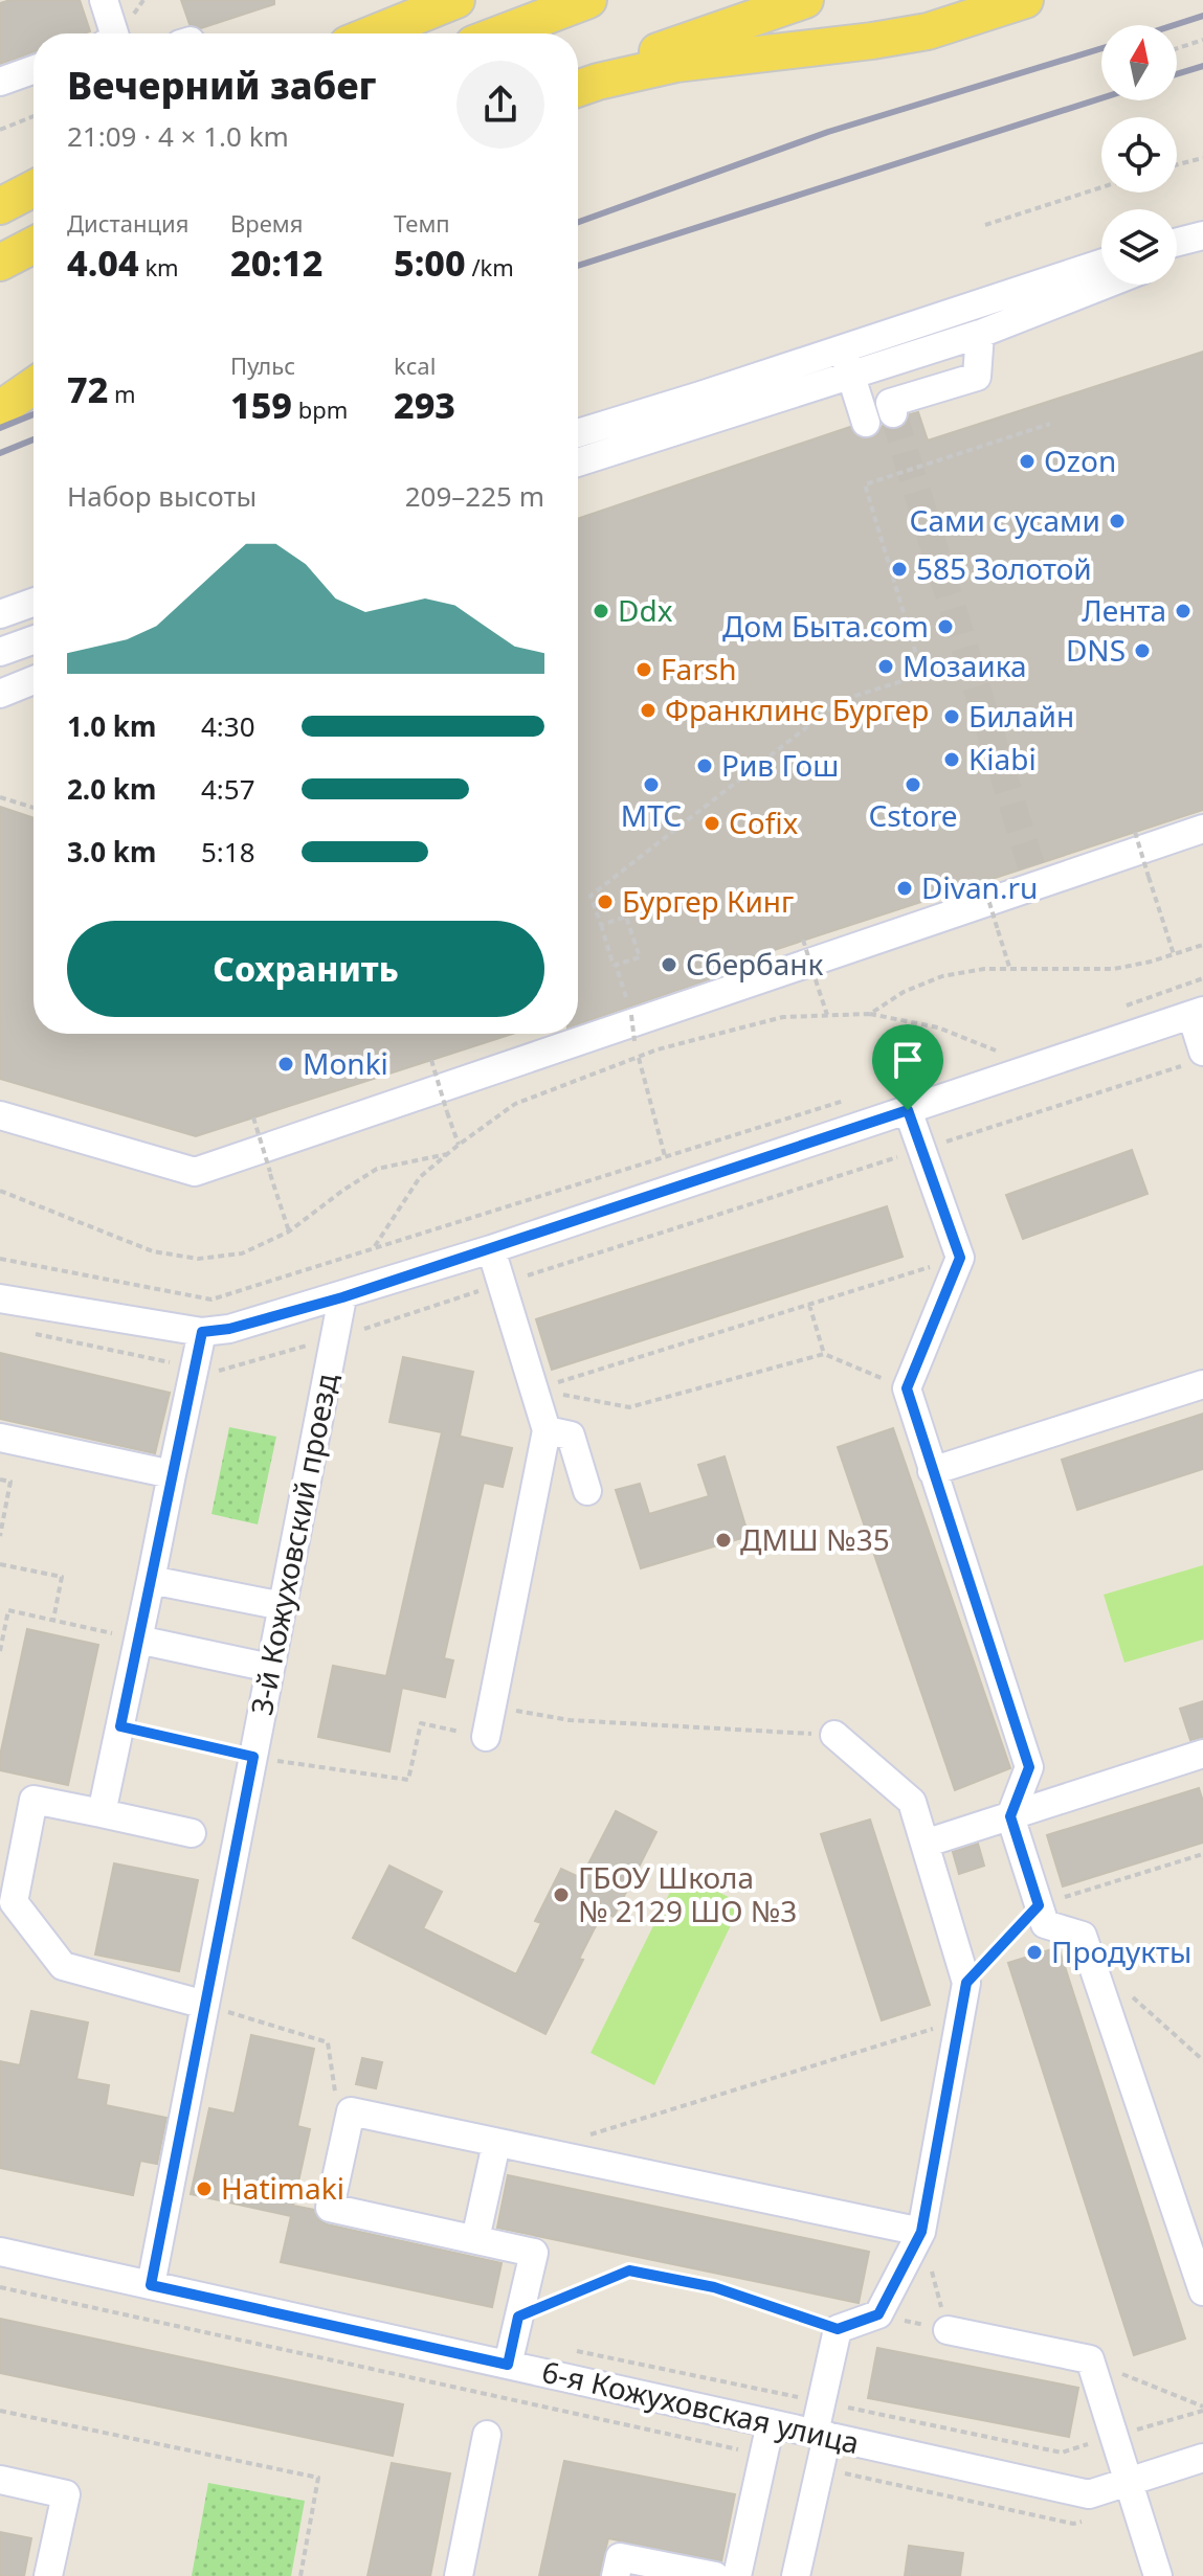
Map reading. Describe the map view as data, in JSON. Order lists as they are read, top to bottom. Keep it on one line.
{"streets":{"street":["3-й Кожуховский проезд","6-я Кожуховская улица"]},"crossings":[["3-й Кожуховский проезд","6-я Кожуховская улица"]],"places":["Ozon","Сами с усами","585 Золотой","Ddx","Лента","Дом Быта.com","DNS","Мозаика","Farsh","Франклинс Бургер","Билайн","Kiabi","Рив Гош","МТС","Cstore","Cofix","Divan.ru","Бургер Кинг","Сбербанк","Monki","ДМШ №35","ГБОУ Школа № 2129 ШО №3","Продукты","Hatimaki"],"north":"top","page":{"heading":["Вечерний забег","21:09 · 4 × 1.0 km"],"stats":[["Дистанция","4.04 km"],["Время","20:12"],["Темп","5:00 /km"],["72 m"],["Пульс","159 bpm"],["kcal","293"]],"chart":["Набор высоты","209–225 m"],"list":[{"name":"1.0 km","note":"4:30"},{"name":"2.0 km","note":"4:57"},{"name":"3.0 km","note":"5:18"}],"buttons":"Сохранить"}}
